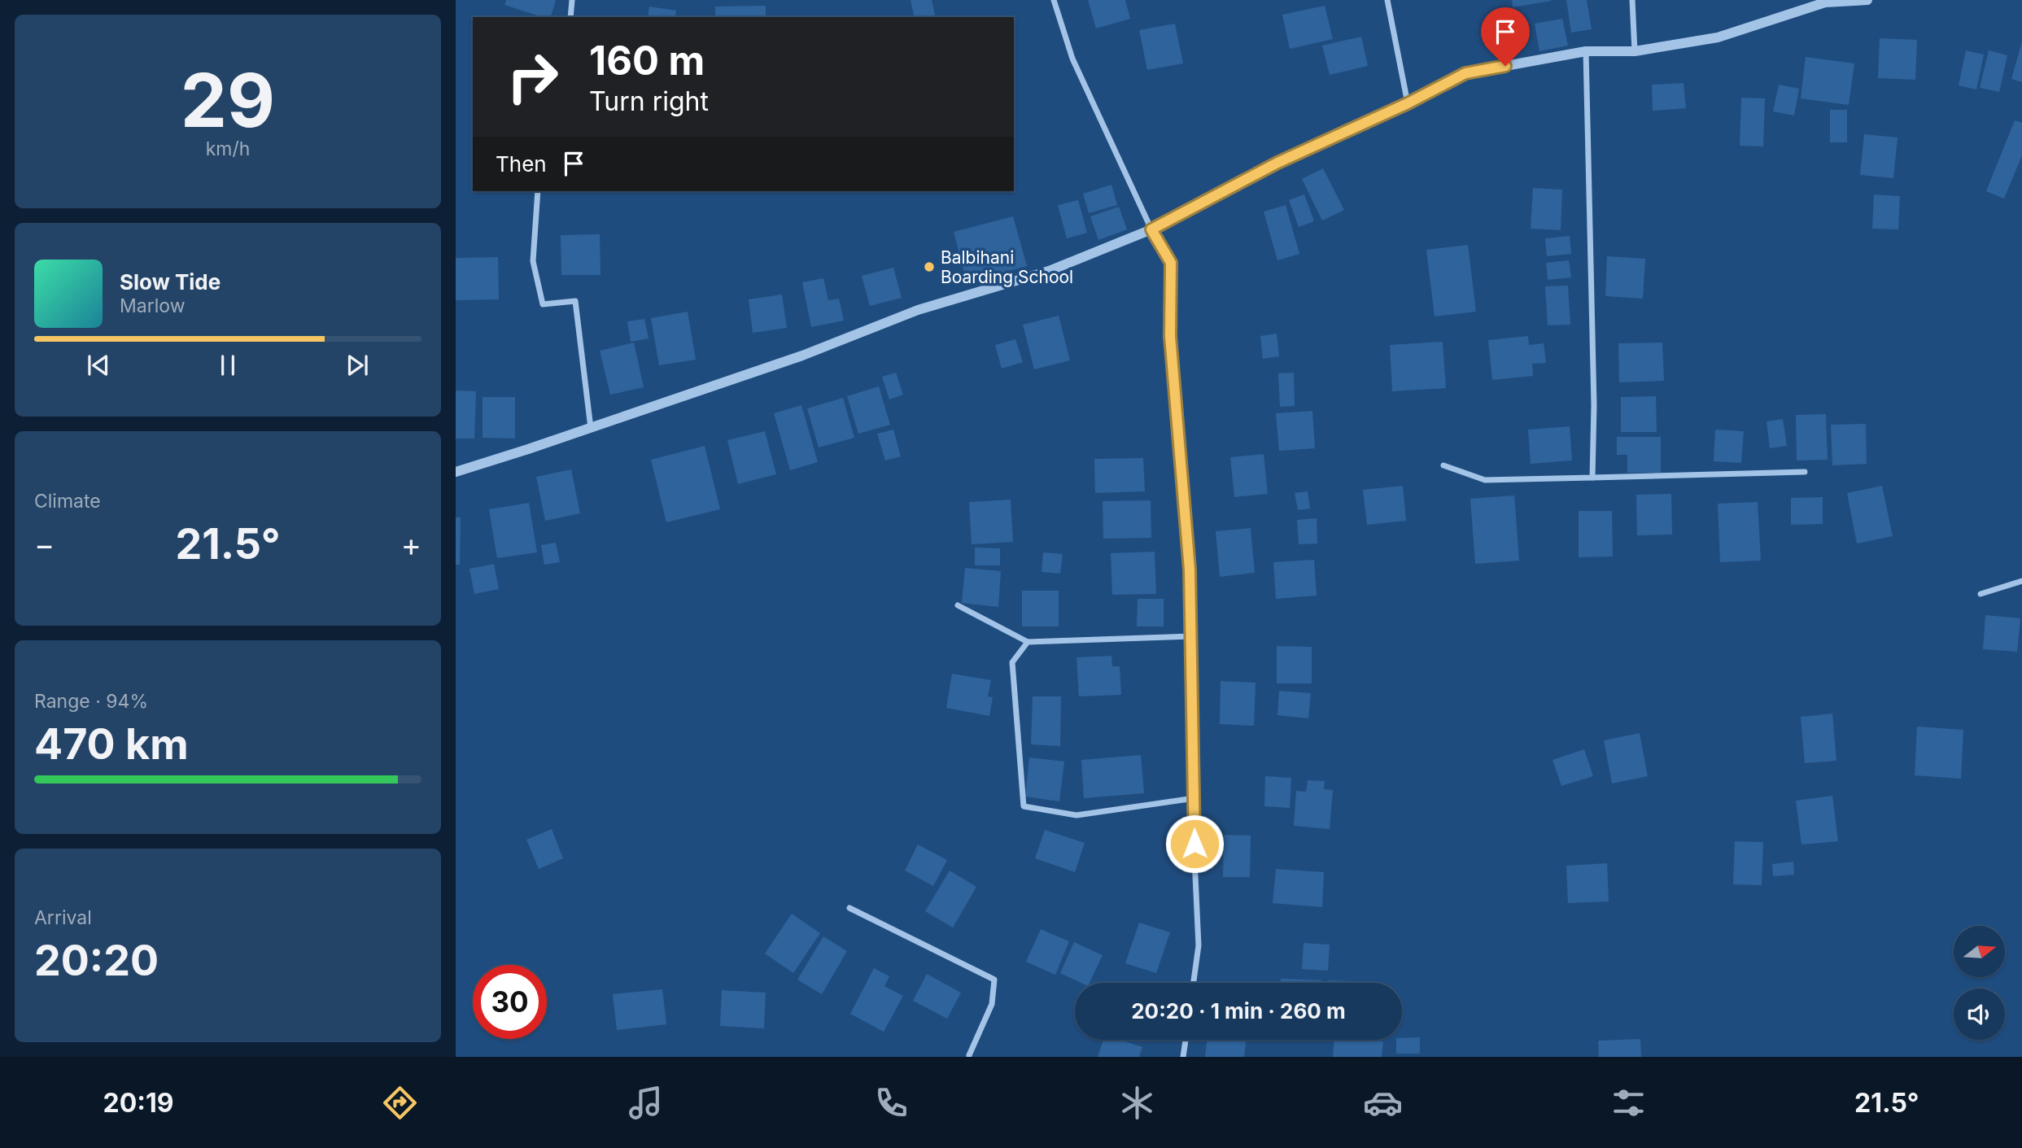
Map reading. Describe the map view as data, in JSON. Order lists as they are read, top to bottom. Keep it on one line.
{"places":["Balbihani Boarding School"],"north":"right","page":{"tile":[["29","km/h"],"Climate",["Range · 94%","470 km"],["Arrival","20:20"]],"turn":["160 m","Turn right"],"then":"Then","song":["Slow Tide","Marlow"],"heat":["−","21.5°","+"],"limit":"30","trip":"20:20 · 1 min · 260 m","tabs":["20:19","21.5°"]}}
